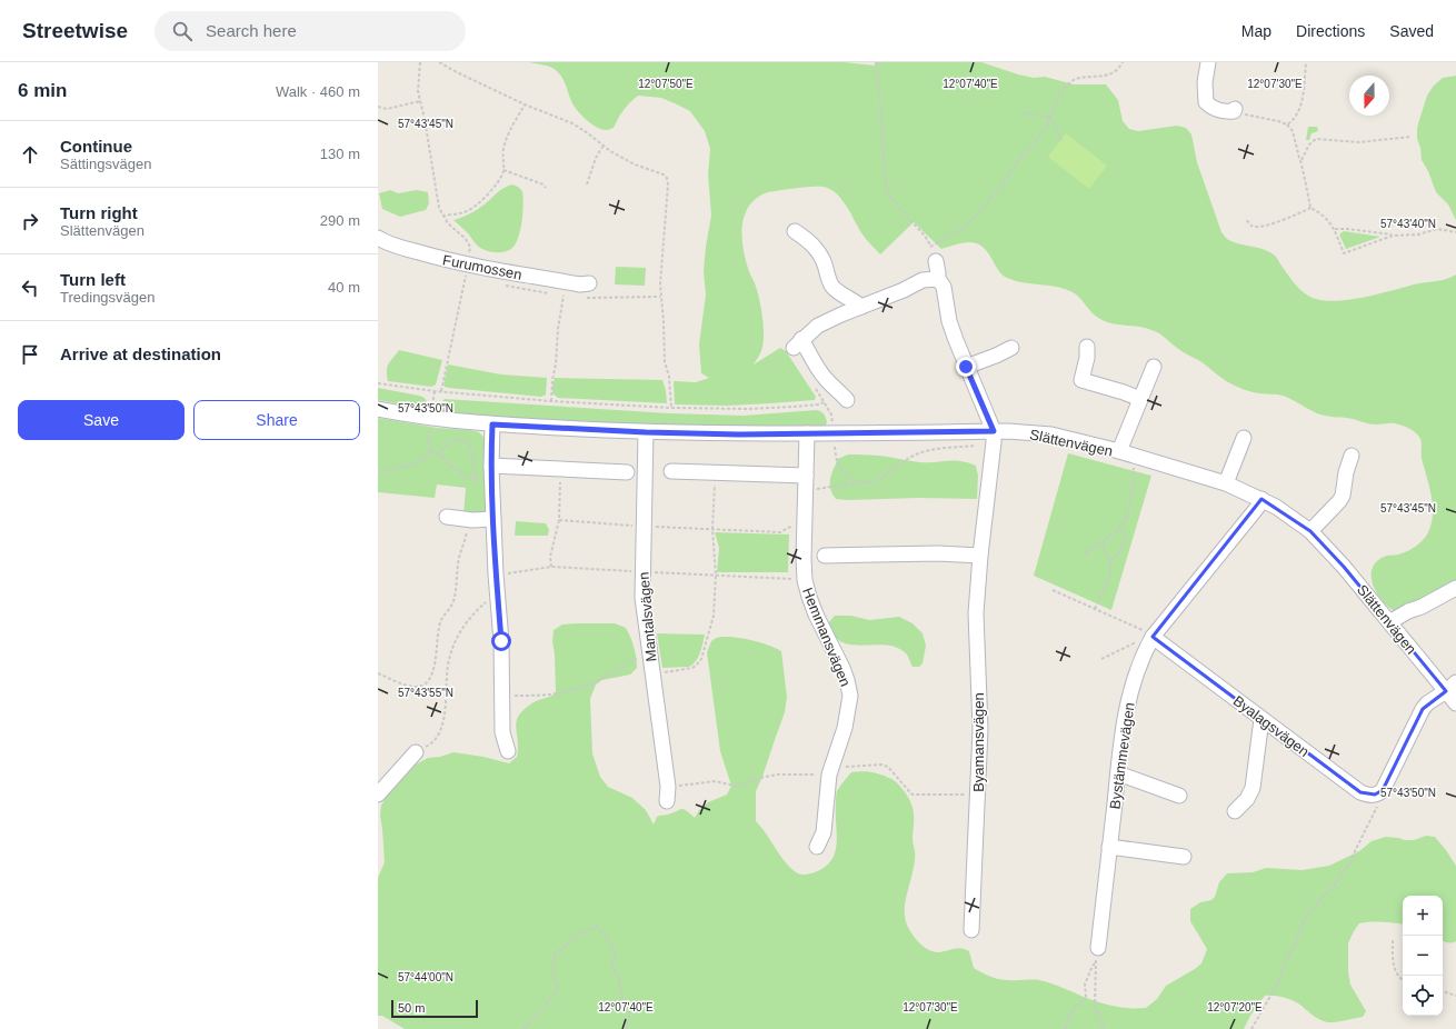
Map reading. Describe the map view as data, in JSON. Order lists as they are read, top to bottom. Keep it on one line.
{"streets":{"street":["Furumossen","Slättenvägen","Mantalsvägen","Hemmansvägen","Byalagsvägen","Byamansvägen","Bystämmevägen"]},"crossings":[["Slättenvägen","Mantalsvägen"],["Slättenvägen","Hemmansvägen"],["Slättenvägen","Byamansvägen"],["Slättenvägen","Bystämmevägen"],["Byalagsvägen","Bystämmevägen"]],"scale_bar":"50 m","north":"bottom","page":{"header":"Streetwise","search":"Search here","nav":["Map","Directions","Saved"],"heading":["6 min","Walk · 460 m"],"list":[["Continue","Sättingsvägen","130 m"],["Turn right","Slättenvägen","290 m"],["Turn left","Tredingsvägen","40 m"],"Arrive at destination"],"buttons":["Save","Share"],"map_buttons":["+","−"],"scale":"50 m"},"coordinates":["12°07'50\"E","12°07'40\"E","12°07'30\"E","57°43'45\"N","57°43'40\"N","57°43'50\"N","57°43'55\"N","57°44'00\"N","12°07'20\"E"]}
